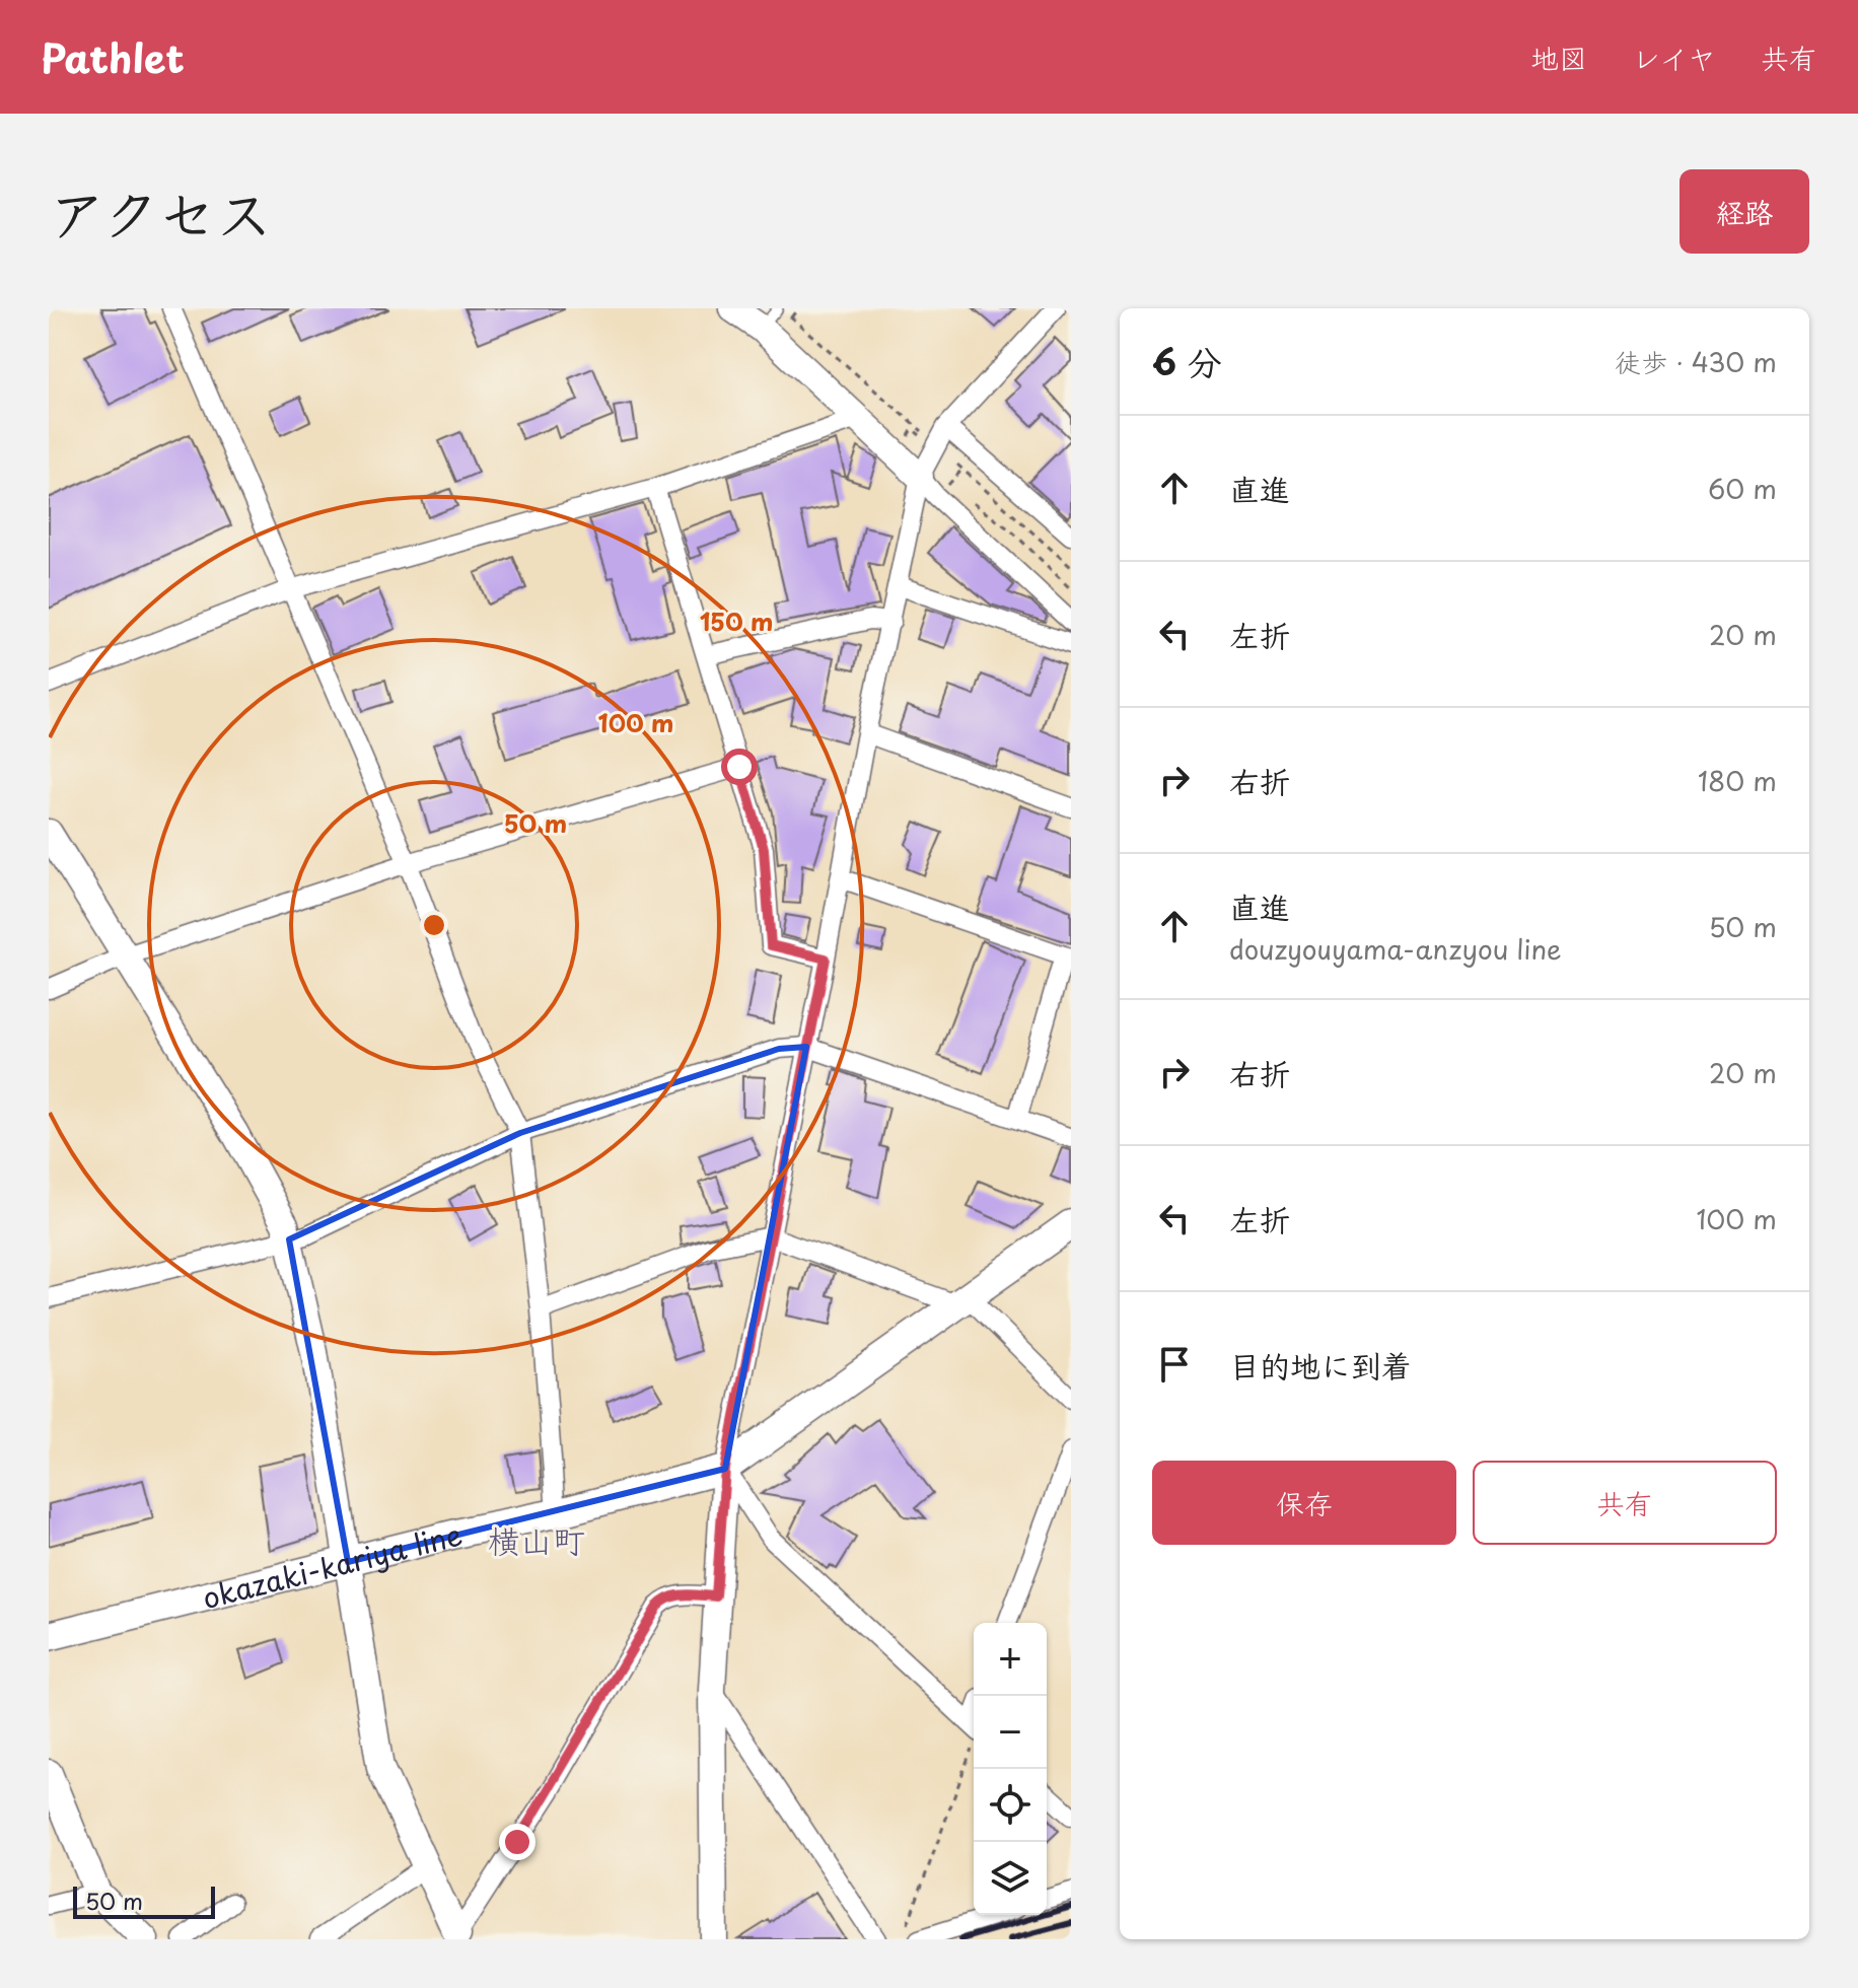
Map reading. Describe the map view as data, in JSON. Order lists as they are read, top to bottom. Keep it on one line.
{"streets":{"main road":["okazaki-kariya line"]},"districts":["横山町"],"scale_bar":"50 m","page":{"header":"Pathlet","nav":["地図","レイヤ","共有"],"title":"アクセス","buttons":["経路",["保存","共有"]],"heading":["6 分","徒歩 · 430 m"],"list":[["直進","60 m"],["左折","20 m"],["右折","180 m"],["直進","douzyouyama-anzyou line","50 m"],["右折","20 m"],["左折","100 m"],"目的地に到着"],"map_buttons":["+","−"],"scale":"50 m"},"rings":["150 m","100 m","50 m"]}
